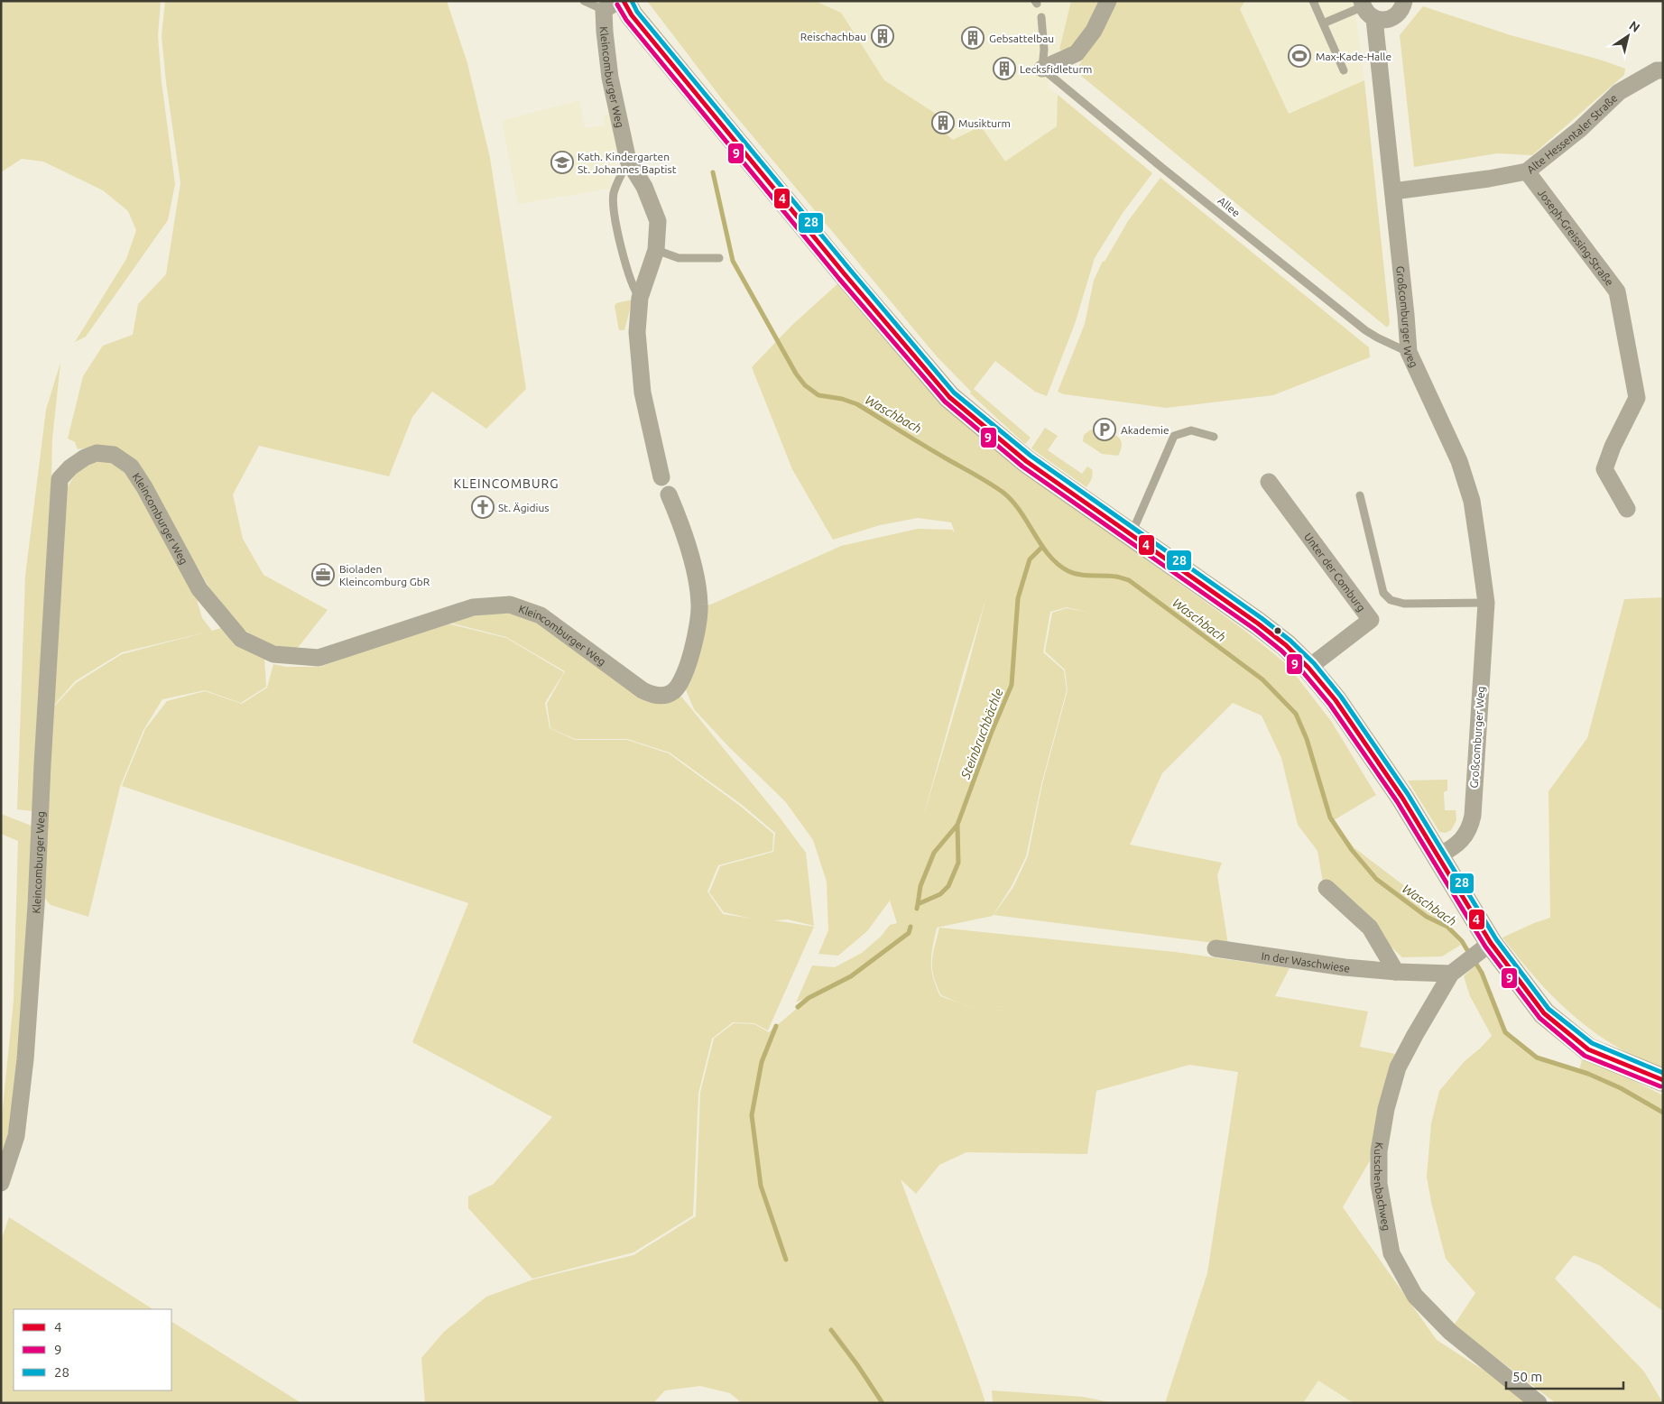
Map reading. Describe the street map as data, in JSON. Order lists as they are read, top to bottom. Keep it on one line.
{"streets":{"street":["Kleincomburger Weg","Alte Hessentaler Straße","Joseph-Greissing-Straße","Großcomburger Weg","Unter der Comburg","In der Waschwiese","Kutschenbachweg"],"lane":["Allee"]},"crossings":[["Alte Hessentaler Straße","Joseph-Greissing-Straße"],["Alte Hessentaler Straße","Großcomburger Weg"],["Allee","Großcomburger Weg"],["In der Waschwiese","Kutschenbachweg"]],"districts":["KLEINCOMBURG"],"water":["Waschbach","Steinbruchbächle"],"places":{"building":["Reischachbau","Gebsattelbau","Lecksfidleturm","Musikturm"],"sports":["Max-Kade-Halle"],"school or university":["Kath. Kindergarten St. Johannes Baptist"],"parking":["Akademie"],"church":["St. Ägidius"],"office":["Bioladen Kleincomburg GbR"]},"lines":["transit line 4","transit line 28","transit line 9"],"legend":["4","9","28"],"scale_bar":"50 m","north":"top right"}
